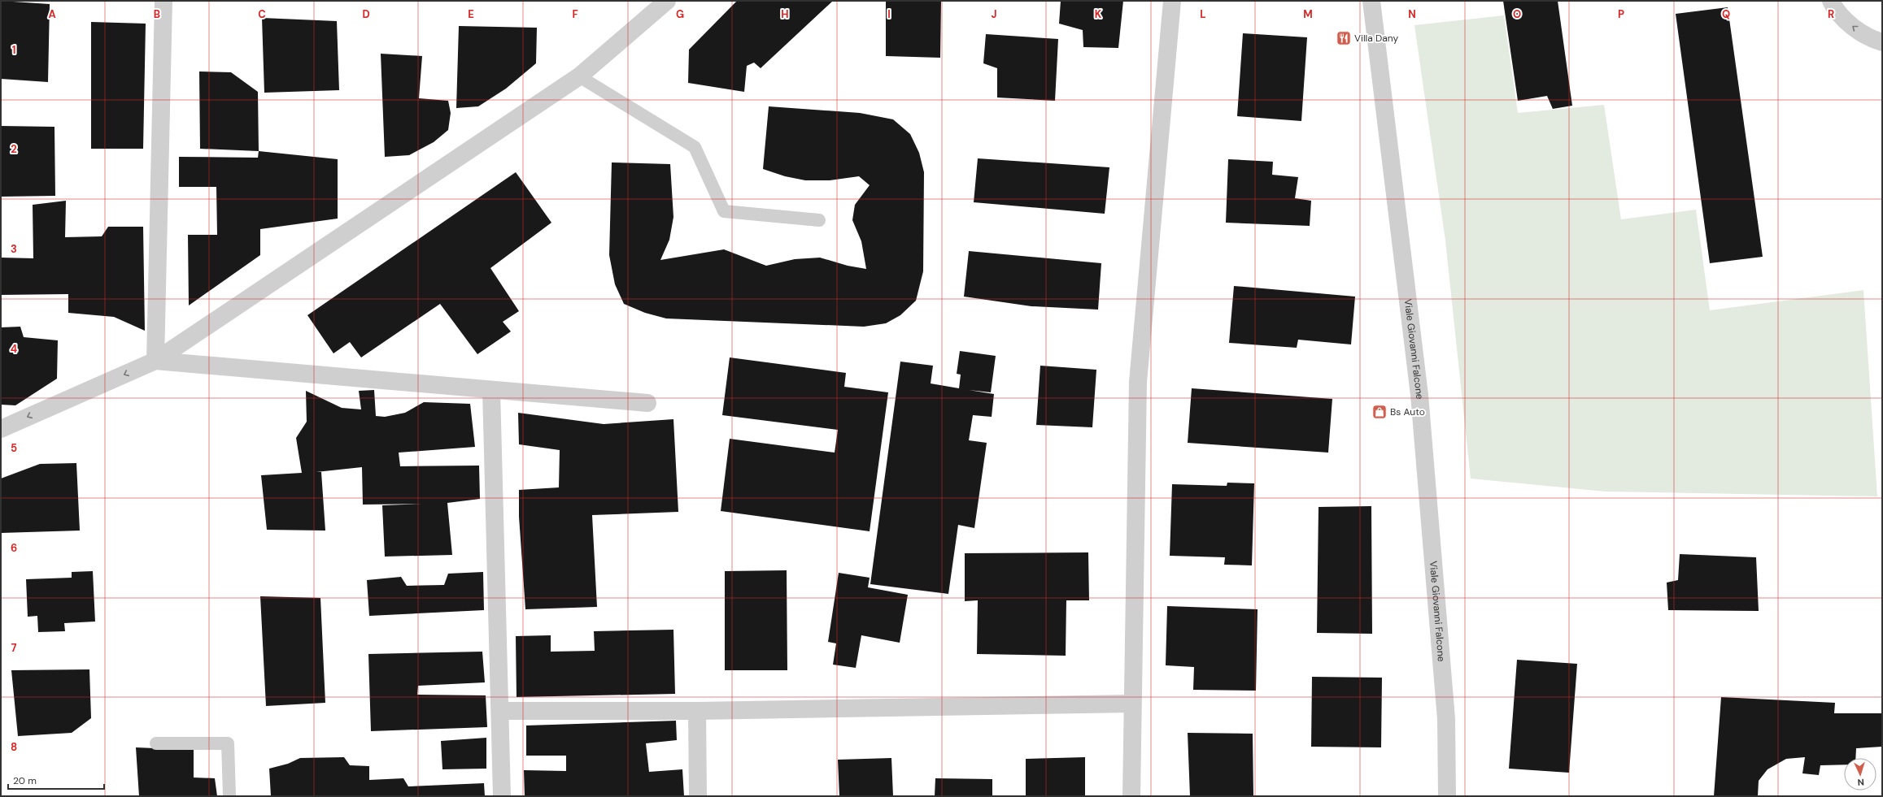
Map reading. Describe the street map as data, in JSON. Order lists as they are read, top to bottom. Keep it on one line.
{"streets":{"street":["Viale Giovanni Falcone"]},"places":{"restaurant":["Villa Dany"],"shop":["Bs Auto"]},"scale_bar":"20 m","north":"bottom","grid":{"columns":["A","B","C","D","E","F","G","H","I","J","K","L","M","N","O","P","Q","R"],"rows":["1","2","3","4","5","6","7","8"]}}
